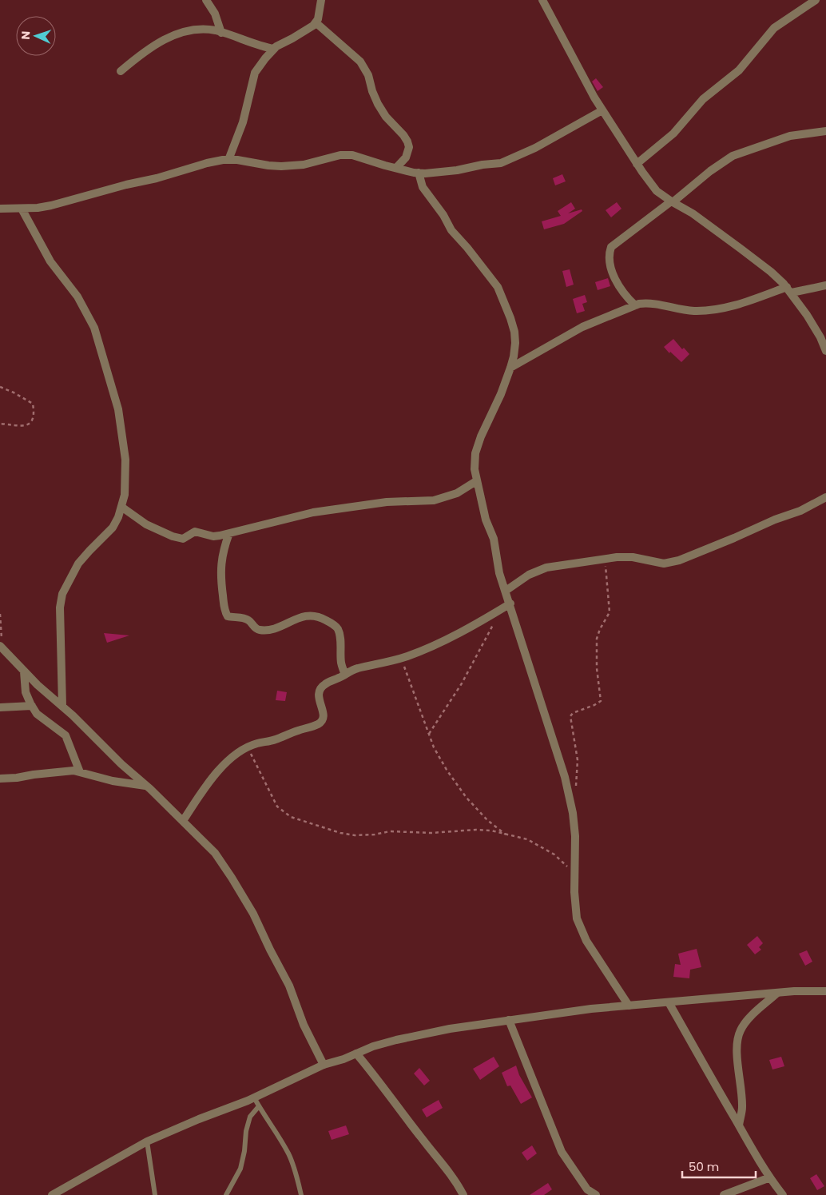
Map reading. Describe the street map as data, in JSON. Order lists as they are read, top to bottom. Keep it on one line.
{"scale_bar":"50 m","north":"left"}
